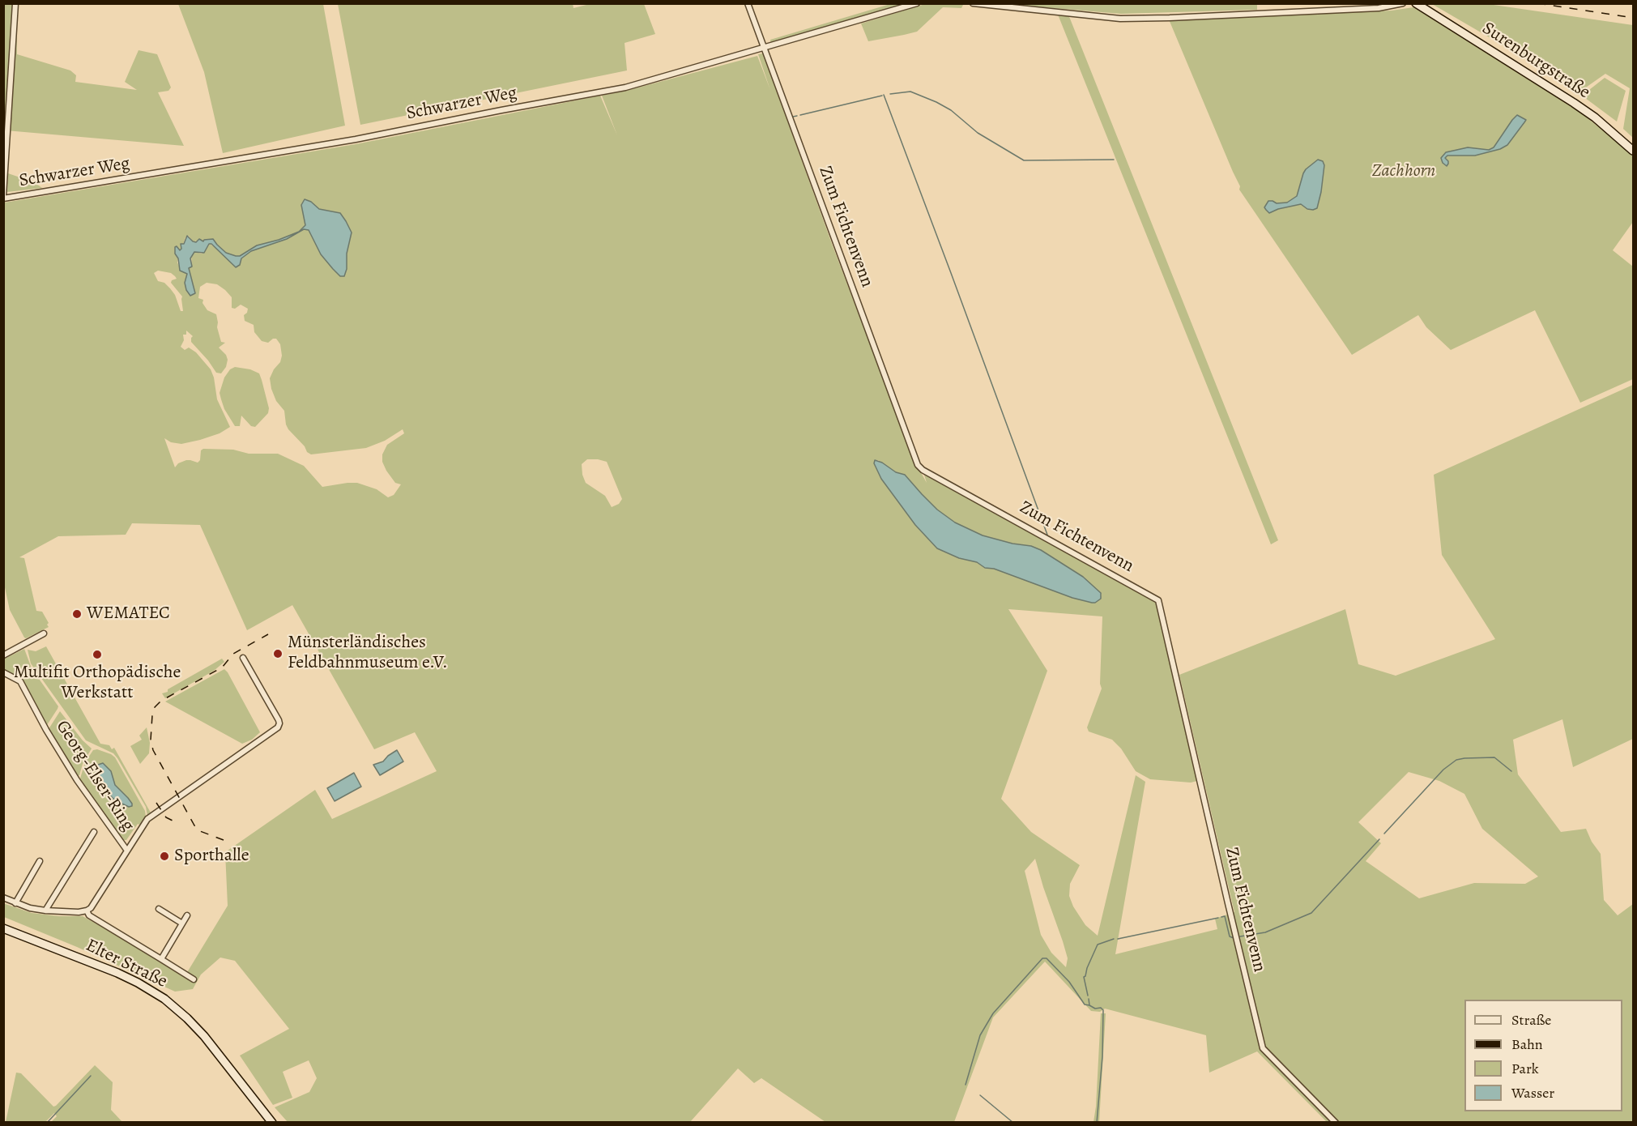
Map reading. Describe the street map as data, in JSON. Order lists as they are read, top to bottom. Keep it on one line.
{"streets":{"main road":["Surenburgstraße","Elter Straße"],"street":["Schwarzer Weg","Zum Fichtenvenn","Georg-Elser-Ring"]},"crossings":[["Schwarzer Weg","Zum Fichtenvenn"]],"parks":["Zachhorn"],"places":["WEMATEC","Münsterländisches Feldbahnmuseum e.V.","Multifit Orthopädische Werkstatt","Sporthalle"],"legend":["Straße","Bahn","Park","Wasser"]}
